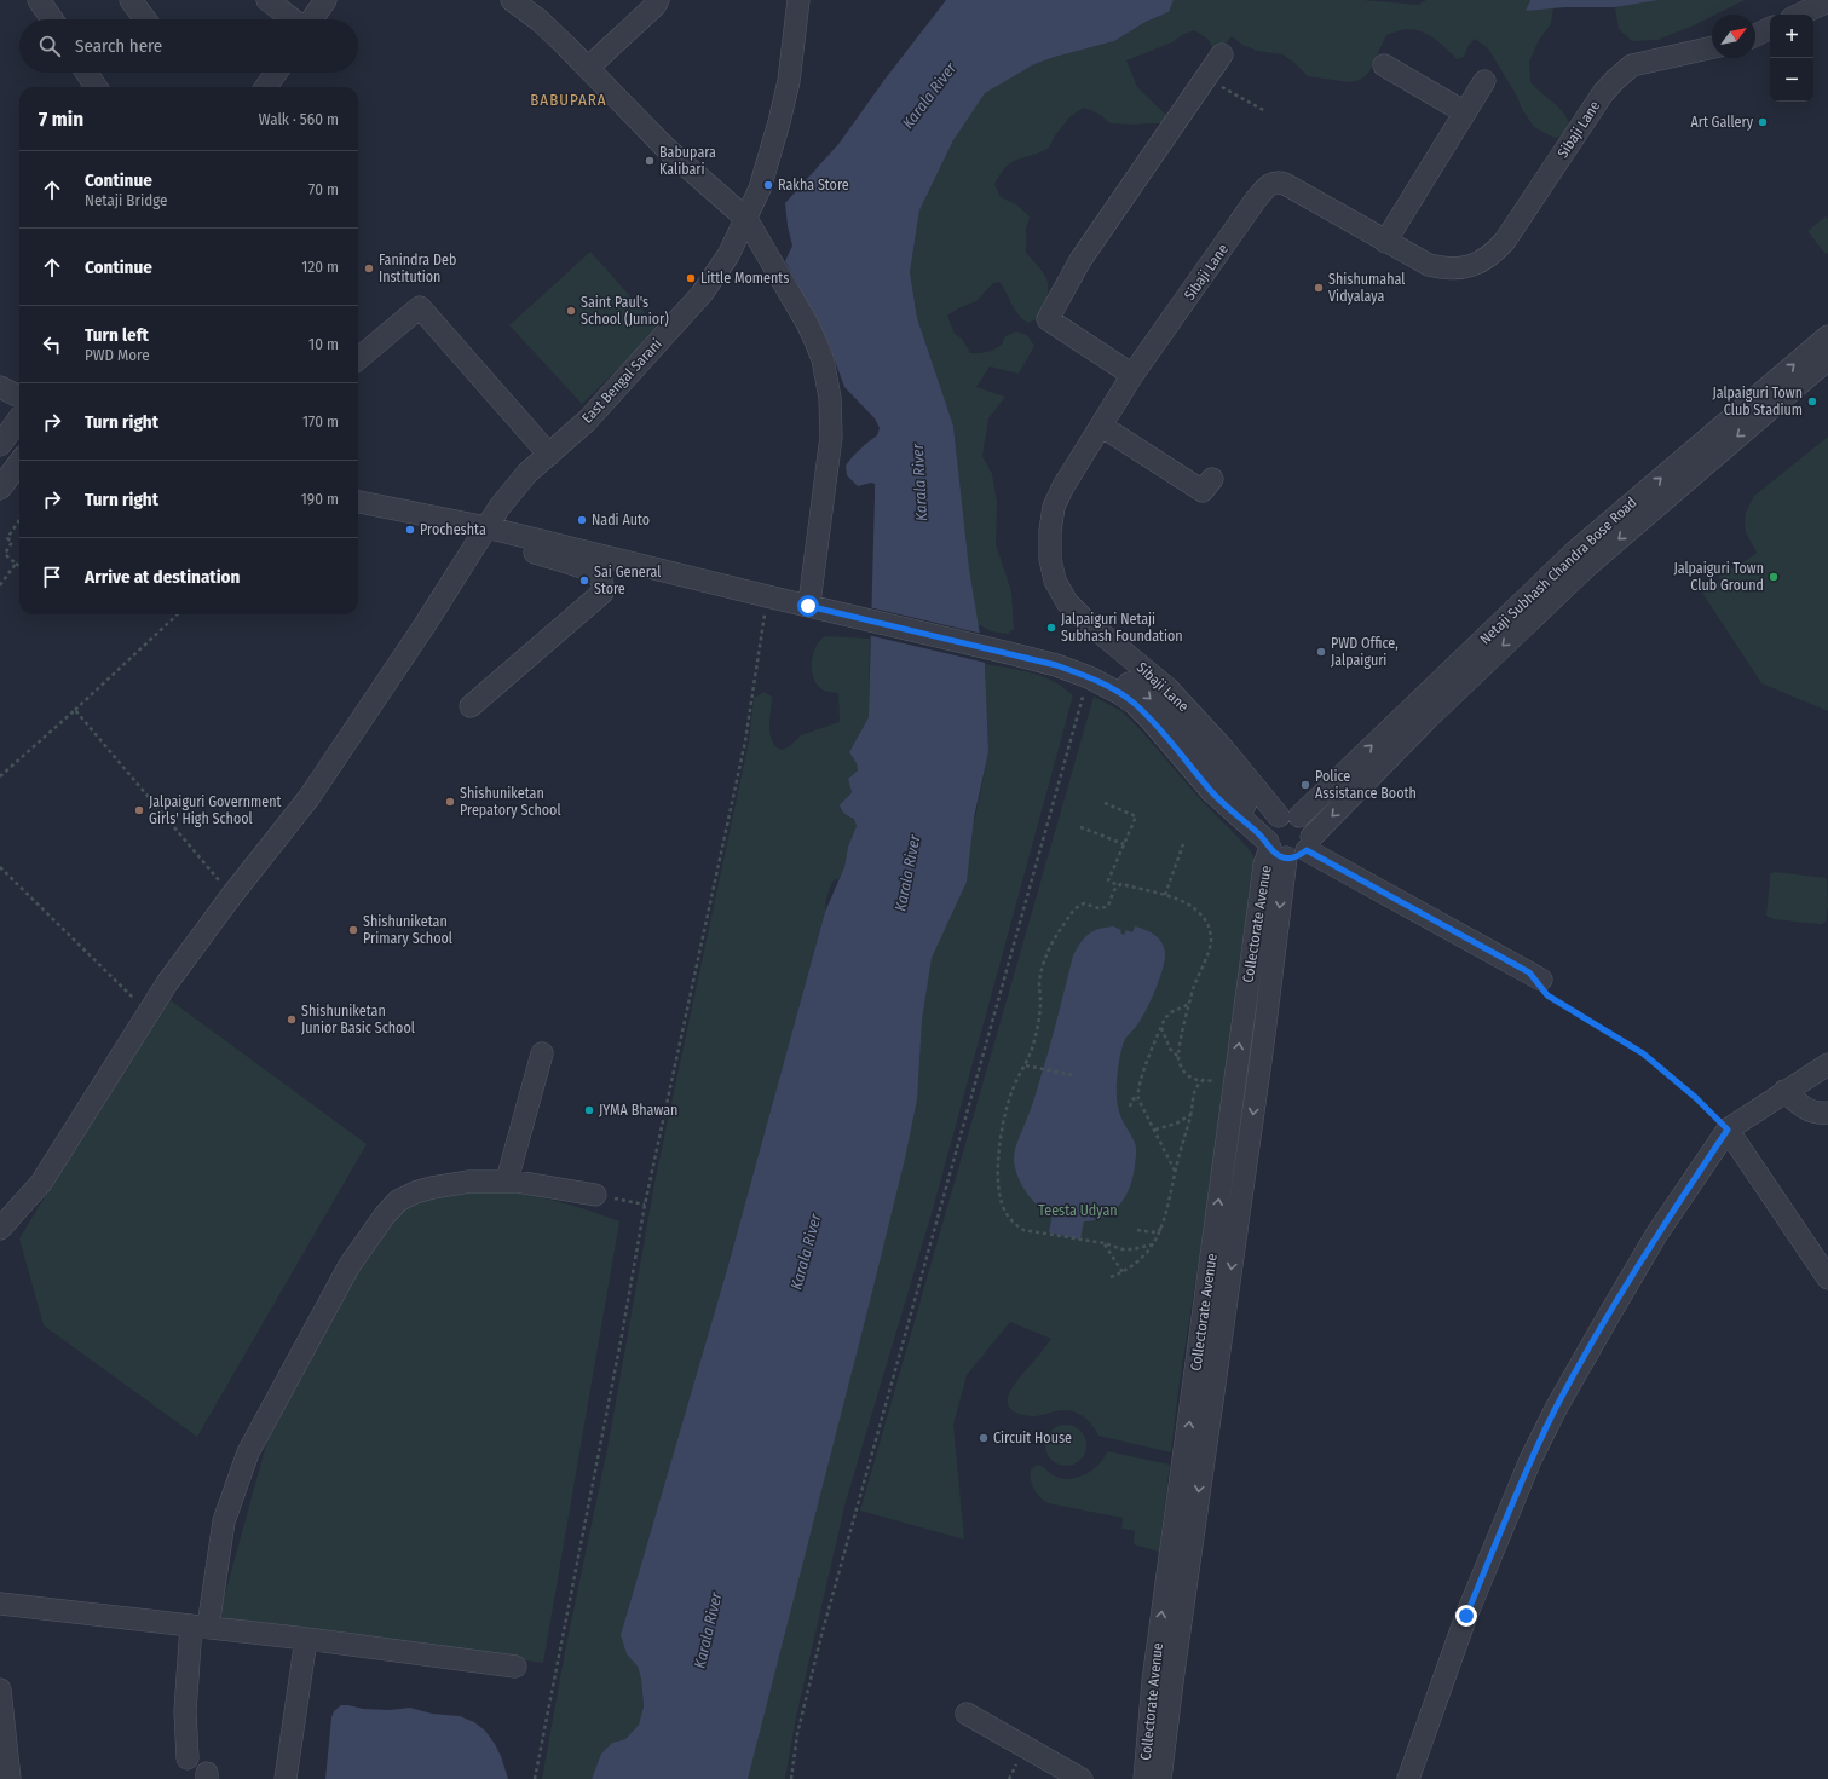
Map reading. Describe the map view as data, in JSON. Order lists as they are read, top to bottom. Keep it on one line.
{"streets":{"street":["Sibaji Lane","East Bengal Sarani","Netaji Subhash Chandra Bose Road","Collectorate Avenue"]},"crossings":[["Sibaji Lane","Netaji Subhash Chandra Bose Road"],["Sibaji Lane","Collectorate Avenue"],["Netaji Subhash Chandra Bose Road","Collectorate Avenue"]],"districts":["BABUPARA"],"water":["Karala River"],"parks":["Teesta Udyan"],"places":["Art Gallery","Babupara Kalibari","Rakha Store","Fanindra Deb Institution","Little Moments","Shishumahal Vidyalaya","Saint Paul's School (Junior)","Jalpaiguri Town Club Stadium","Nadi Auto","Procheshta","Jalpaiguri Town Club Ground","Sai General Store","Jalpaiguri Netaji Subhash Foundation","PWD Office, Jalpaiguri","Police Assistance Booth","Shishuniketan Prepatory School","Jalpaiguri Government Girls' High School","Shishuniketan Primary School","Shishuniketan Junior Basic School","JYMA Bhawan","Circuit House"],"north":"top right","page":{"map_buttons":["+","−"],"search":"Search here","heading":["7 min","Walk · 560 m"],"list":[["Continue","Netaji Bridge","70 m"],["Continue","120 m"],["Turn left","PWD More","10 m"],["Turn right","170 m"],["Turn right","190 m"],"Arrive at destination"]}}
